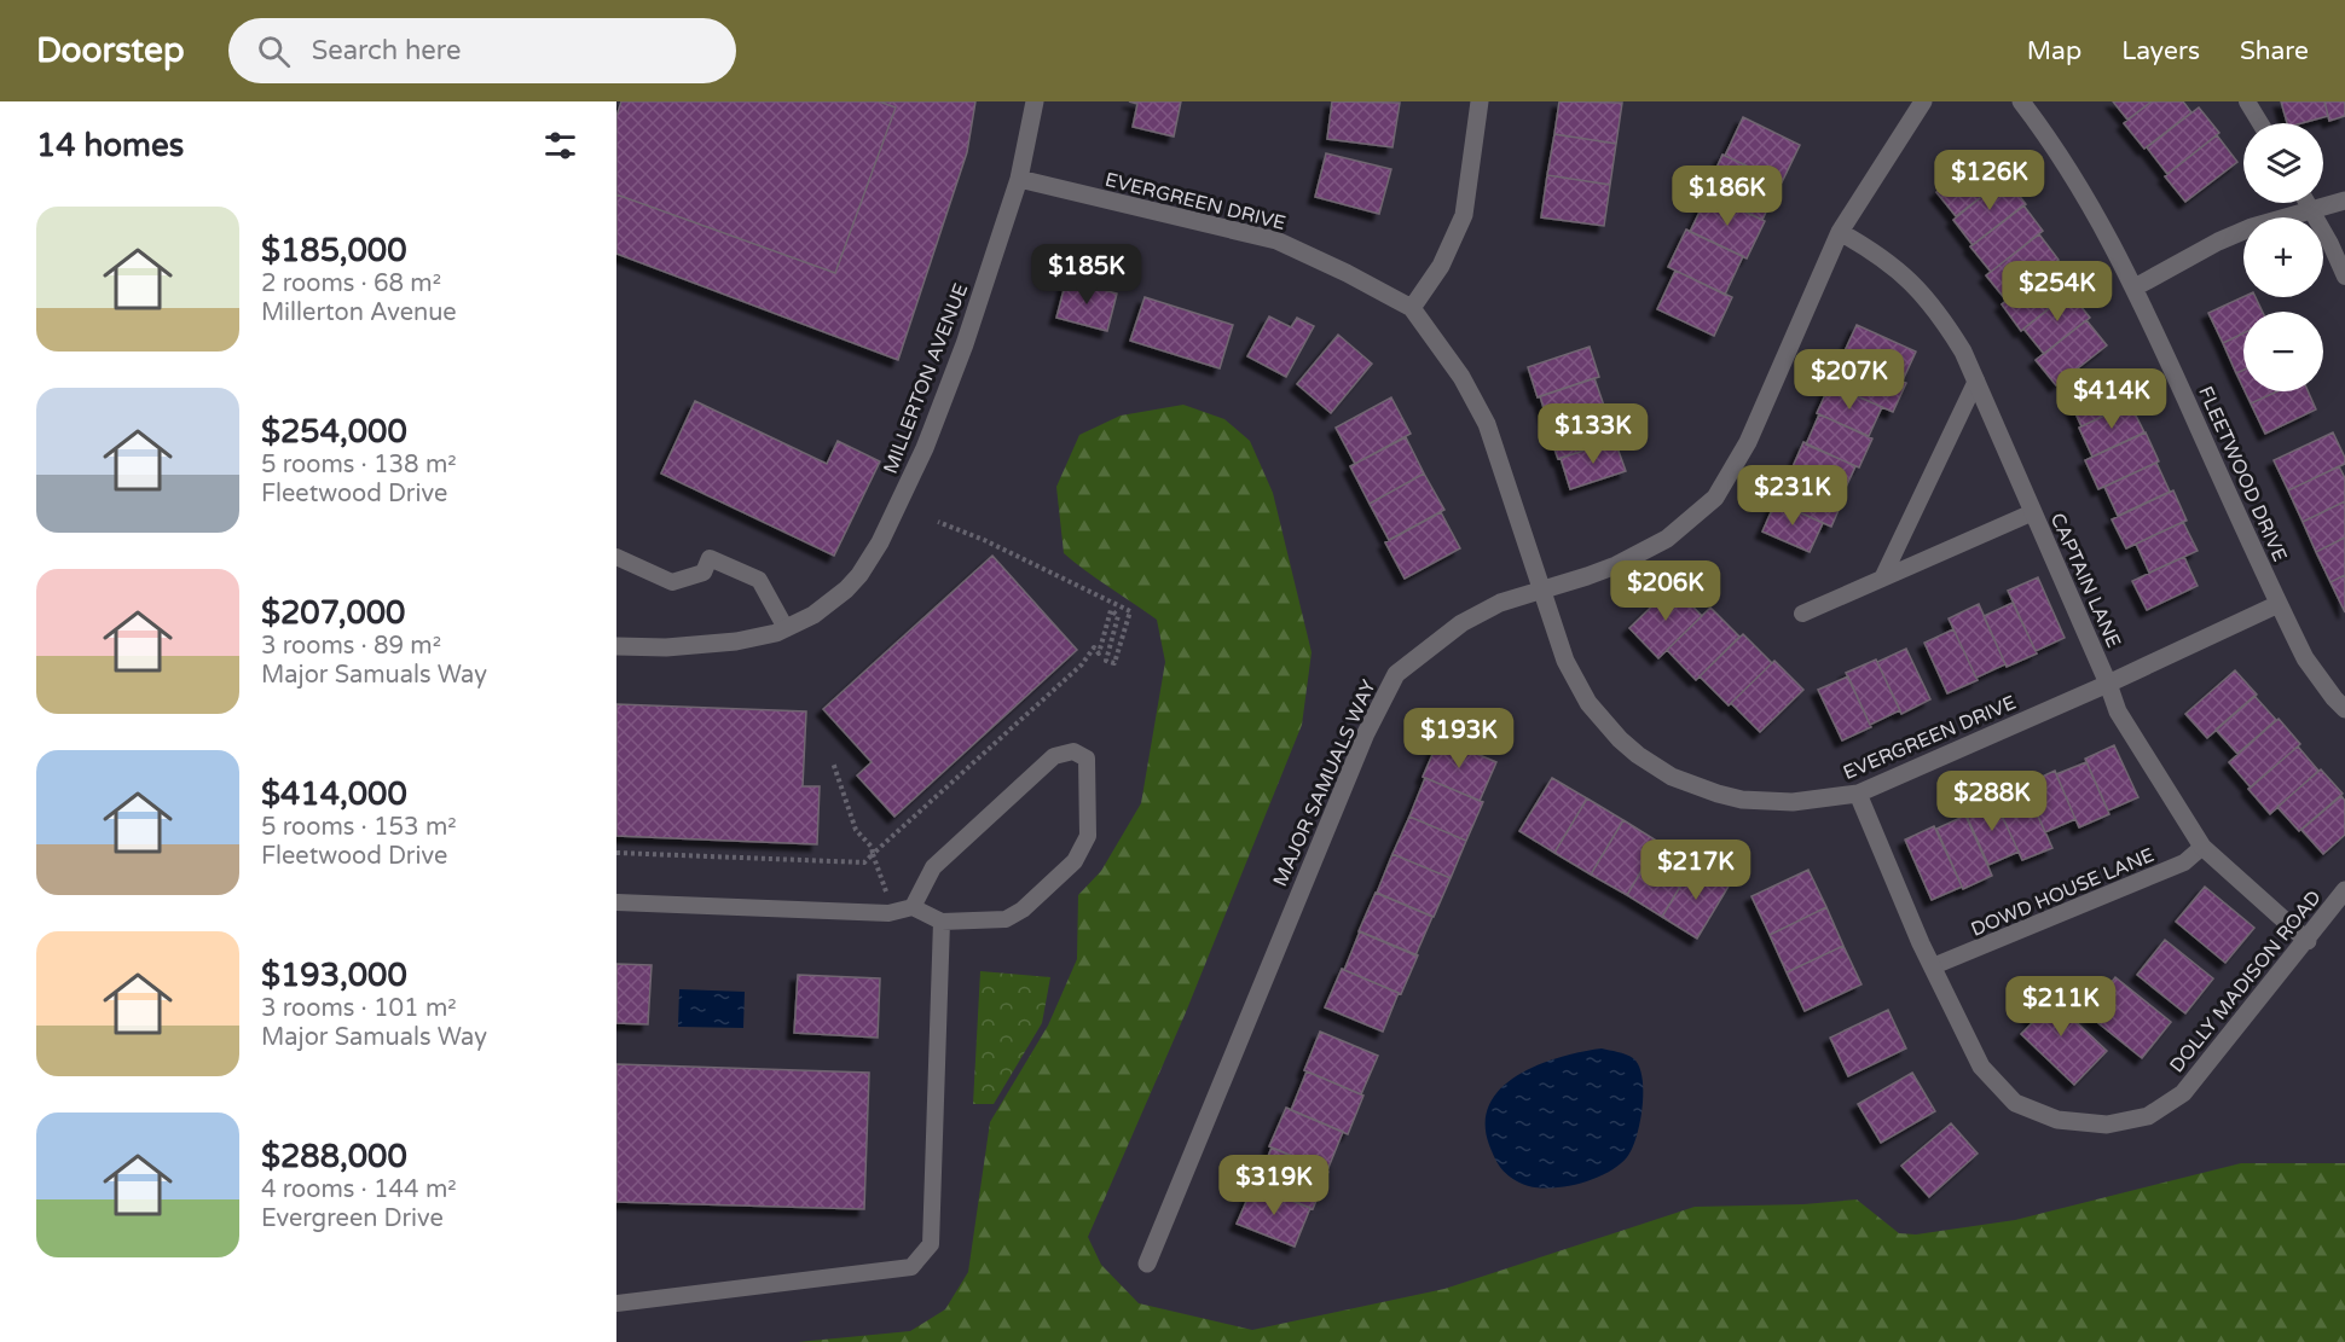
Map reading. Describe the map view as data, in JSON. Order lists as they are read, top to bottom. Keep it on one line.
{"streets":{"street":["EVERGREEN DRIVE","MILLERTON AVENUE","FLEETWOOD DRIVE","CAPTAIN LANE","MAJOR SAMUALS WAY","DOLLY MADISON ROAD"],"lane":["DOWD HOUSE LANE"]},"crossings":[["EVERGREEN DRIVE","MILLERTON AVENUE"],["EVERGREEN DRIVE","FLEETWOOD DRIVE"],["EVERGREEN DRIVE","CAPTAIN LANE"],["EVERGREEN DRIVE","MAJOR SAMUALS WAY"],["EVERGREEN DRIVE","DOLLY MADISON ROAD"],["CAPTAIN LANE","MAJOR SAMUALS WAY"],["CAPTAIN LANE","DOWD HOUSE LANE"],["CAPTAIN LANE","DOLLY MADISON ROAD"],["DOWD HOUSE LANE","DOLLY MADISON ROAD"]],"page":{"header":"Doorstep","search":"Search here","nav":["Map","Layers","Share"],"heading":"14 homes","map_buttons":["+","−"],"price":["$126K","$186K","$185K","$254K","$207K","$414K","$133K","$231K","$206K","$193K","$288K","$217K","$211K","$319K"],"list":[{"name":"$185,000","note":"2 rooms · 68 m² · Millerton Avenue"},{"name":"$254,000","note":"5 rooms · 138 m² · Fleetwood Drive"},{"name":"$207,000","note":"3 rooms · 89 m² · Major Samuals Way"},{"name":"$414,000","note":"5 rooms · 153 m² · Fleetwood Drive"},{"name":"$193,000","note":"3 rooms · 101 m² · Major Samuals Way"},{"name":"$288,000","note":"4 rooms · 144 m² · Evergreen Drive"}]}}
